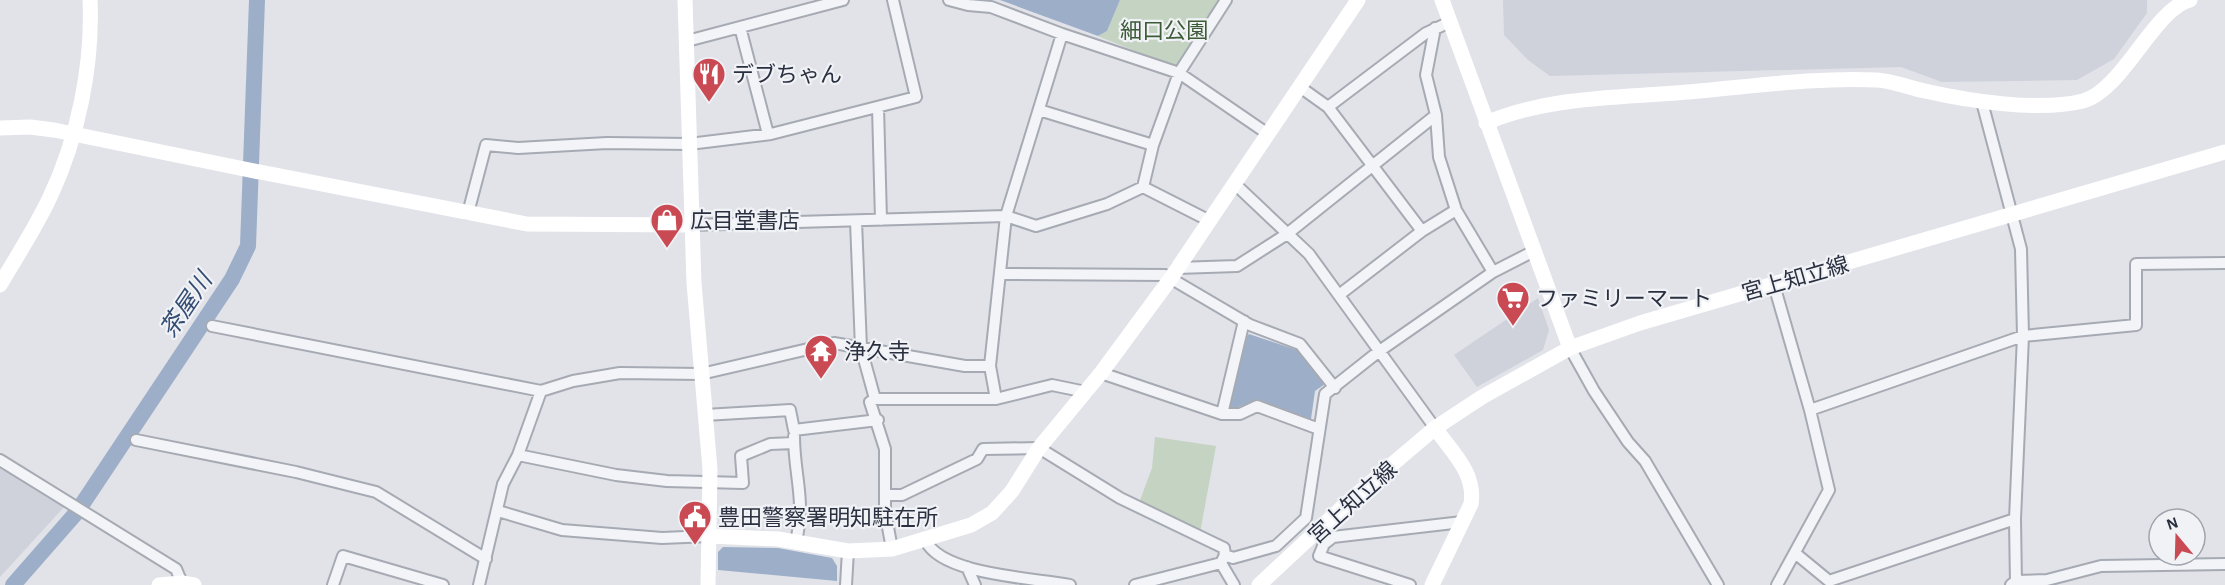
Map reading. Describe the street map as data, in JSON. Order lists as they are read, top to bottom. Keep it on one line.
{"streets":{"street":["宮上知立線"]},"water":["茶屋川"],"parks":["細口公園"],"places":{"restaurant":["デブちゃん"],"shop":["広目堂書店"],"supermarket":["ファミリーマート"],"temple":["浄久寺"],"public building":["豊田警察署明知駐在所"]},"north":"top"}
